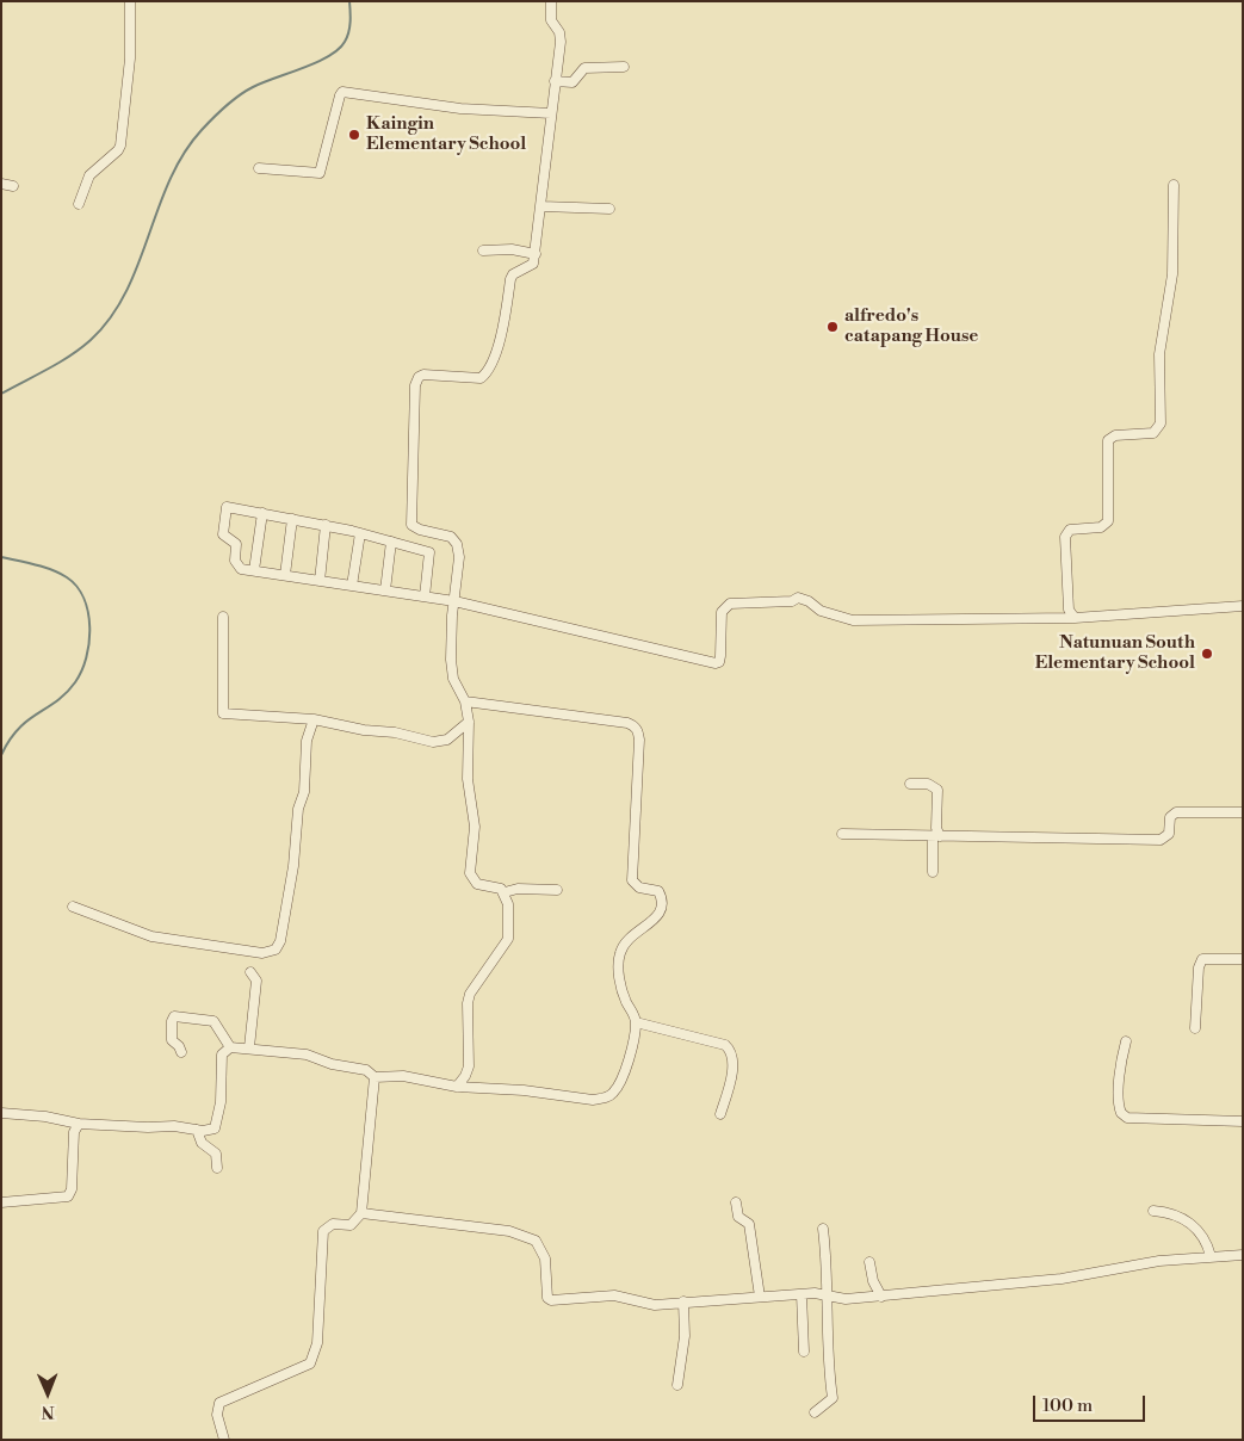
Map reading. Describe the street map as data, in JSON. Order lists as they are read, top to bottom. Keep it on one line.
{"places":["Kaingin Elementary School","alfredo's catapang House","Natunuan South Elementary School"],"scale_bar":"100 m","north":"bottom"}
